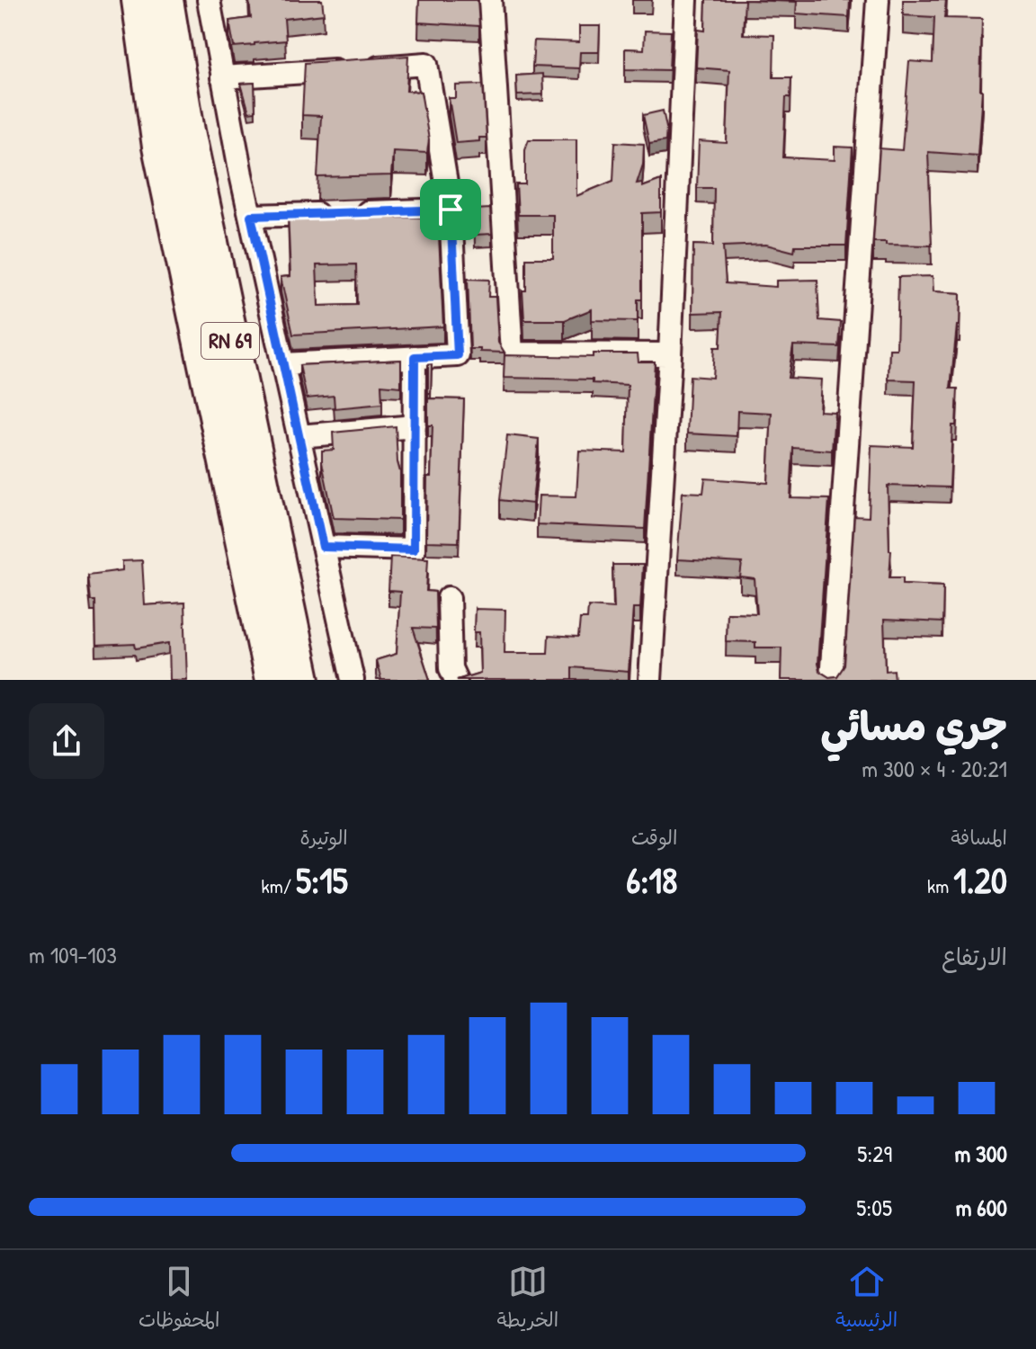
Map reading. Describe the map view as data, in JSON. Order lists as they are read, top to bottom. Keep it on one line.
{"streets":{"main road":["RN 69"]},"page":{"heading":["جري مسائي","20:21 · 4 × 300 m"],"stats":[["المسافة","1.20 km"],["الوقت","6:18"],["الوتيرة","5:15 /km"]],"chart":["الارتفاع","103–109 m"],"list":[{"name":"300 m","note":"5:29"},{"name":"600 m","note":"5:05"}],"tabs":["الرئيسية","الخريطة","المحفوظات"]}}
